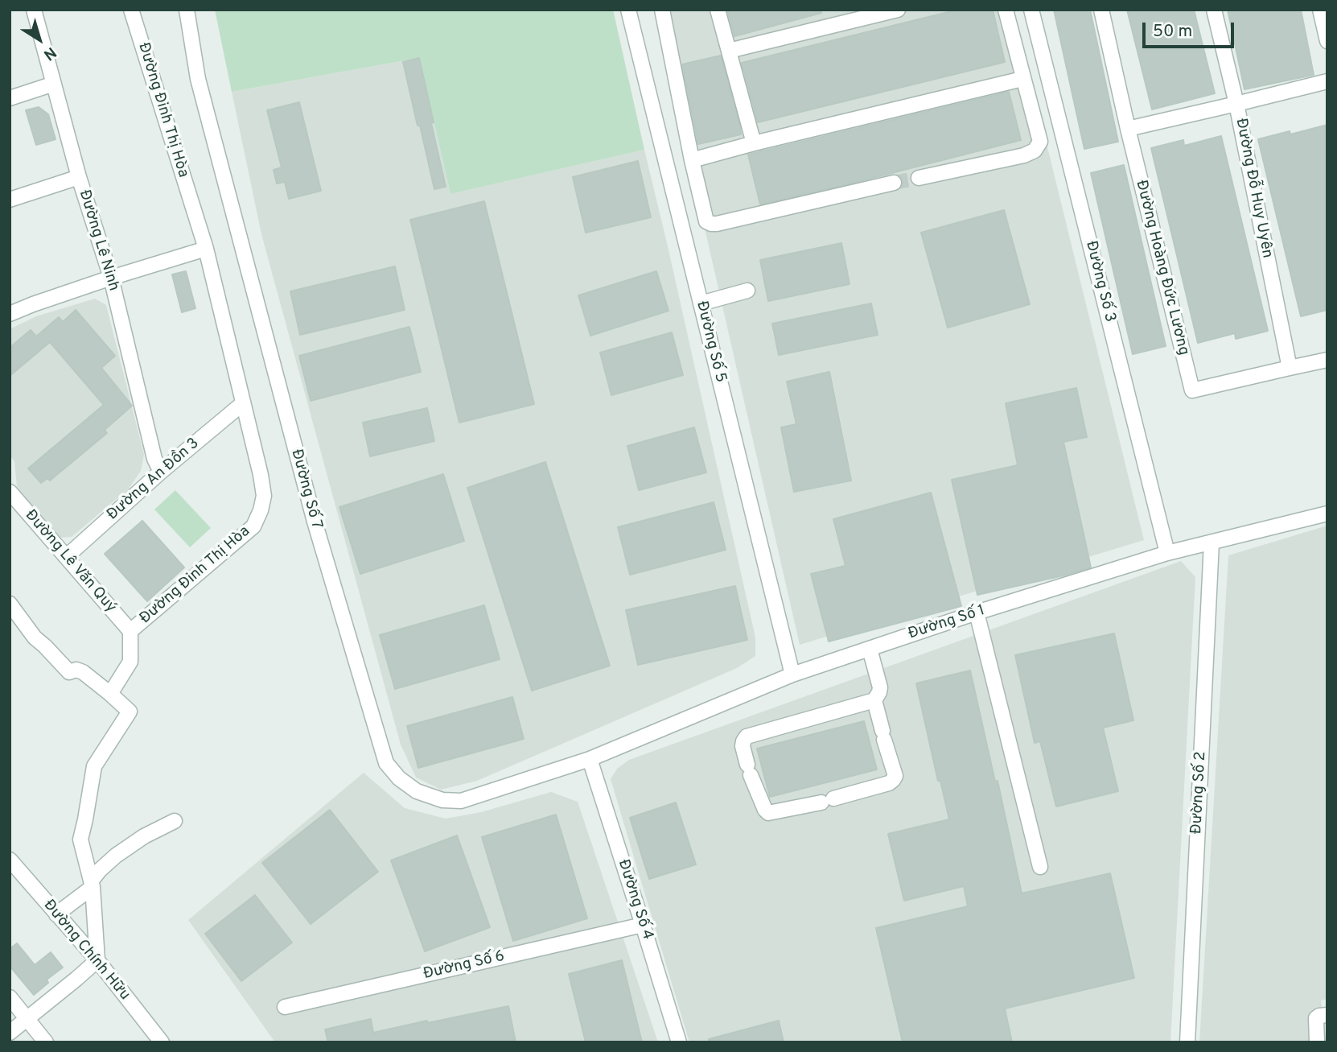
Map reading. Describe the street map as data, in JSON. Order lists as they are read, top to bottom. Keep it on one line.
{"streets":{"street":["Đường Đinh Thị Hòa","Đường Đỗ Huy Uyên","Đường Lê Ninh","Đường Hoàng Đức Lương","Đường Số 3","Đường Số 5","Đường An Đồn 3","Đường Số 7","Đường Lê Văn Quý","Đường Số 1","Đường Số 2","Đường Số 4","Đường Chính Hữu","Đường Số 6"]},"crossings":[["Đường Đinh Thị Hòa","Đường An Đồn 3"],["Đường Đinh Thị Hòa","Đường Lê Văn Quý"],["Đường Đỗ Huy Uyên","Đường Hoàng Đức Lương"],["Đường Lê Ninh","Đường An Đồn 3"],["Đường Số 3","Đường Số 1"],["Đường Số 5","Đường Số 1"],["Đường An Đồn 3","Đường Lê Văn Quý"],["Đường Số 7","Đường Số 1"],["Đường Số 7","Đường Số 4"],["Đường Số 1","Đường Số 2"],["Đường Số 1","Đường Số 4"],["Đường Số 4","Đường Số 6"]],"scale_bar":"50 m","north":"bottom right"}
